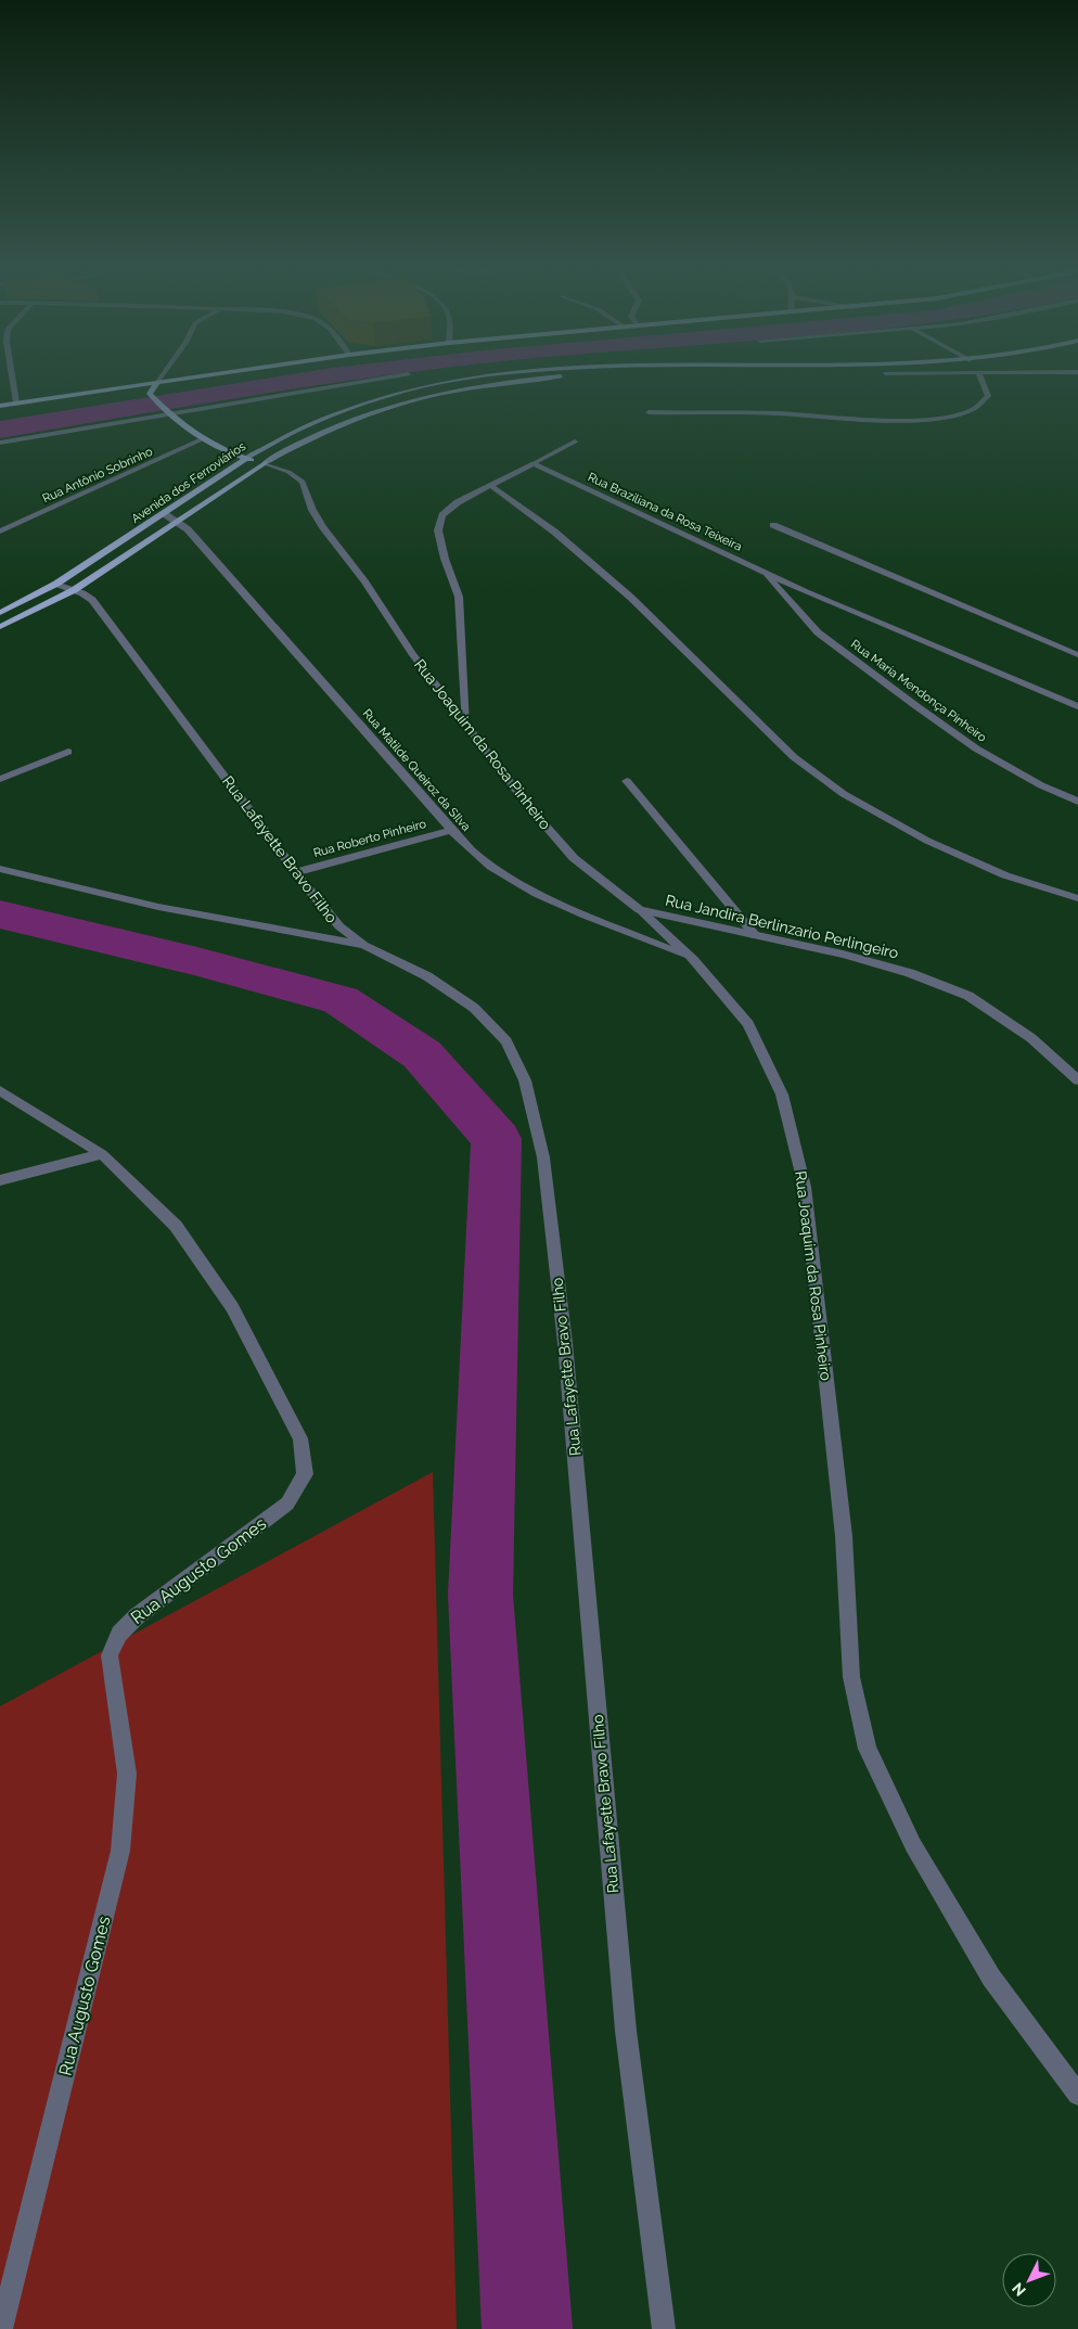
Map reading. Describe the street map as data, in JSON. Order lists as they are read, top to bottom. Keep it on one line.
{"streets":{"main road":["Avenida dos Ferroviários"],"street":["Rua Antônio Sobrinho","Rua Braziliana da Rosa Teixeira","Rua Maria Mendonça Pinheiro","Rua Joaquim da Rosa Pinheiro","Rua Matilde Queiroz da SIlva","Rua Roberto Pinheiro","Rua Lafayette Bravo Filho","Rua Jandira Berlinzario Perlingeiro","Rua Augusto Gomes"]},"crossings":[["Avenida dos Ferroviários","Rua Matilde Queiroz da SIlva"],["Avenida dos Ferroviários","Rua Lafayette Bravo Filho"],["Rua Braziliana da Rosa Teixeira","Rua Maria Mendonça Pinheiro"],["Rua Joaquim da Rosa Pinheiro","Rua Matilde Queiroz da SIlva"],["Rua Joaquim da Rosa Pinheiro","Rua Jandira Berlinzario Perlingeiro"],["Rua Matilde Queiroz da SIlva","Rua Roberto Pinheiro"],["Rua Roberto Pinheiro","Rua Lafayette Bravo Filho"]],"north":"bottom left"}
